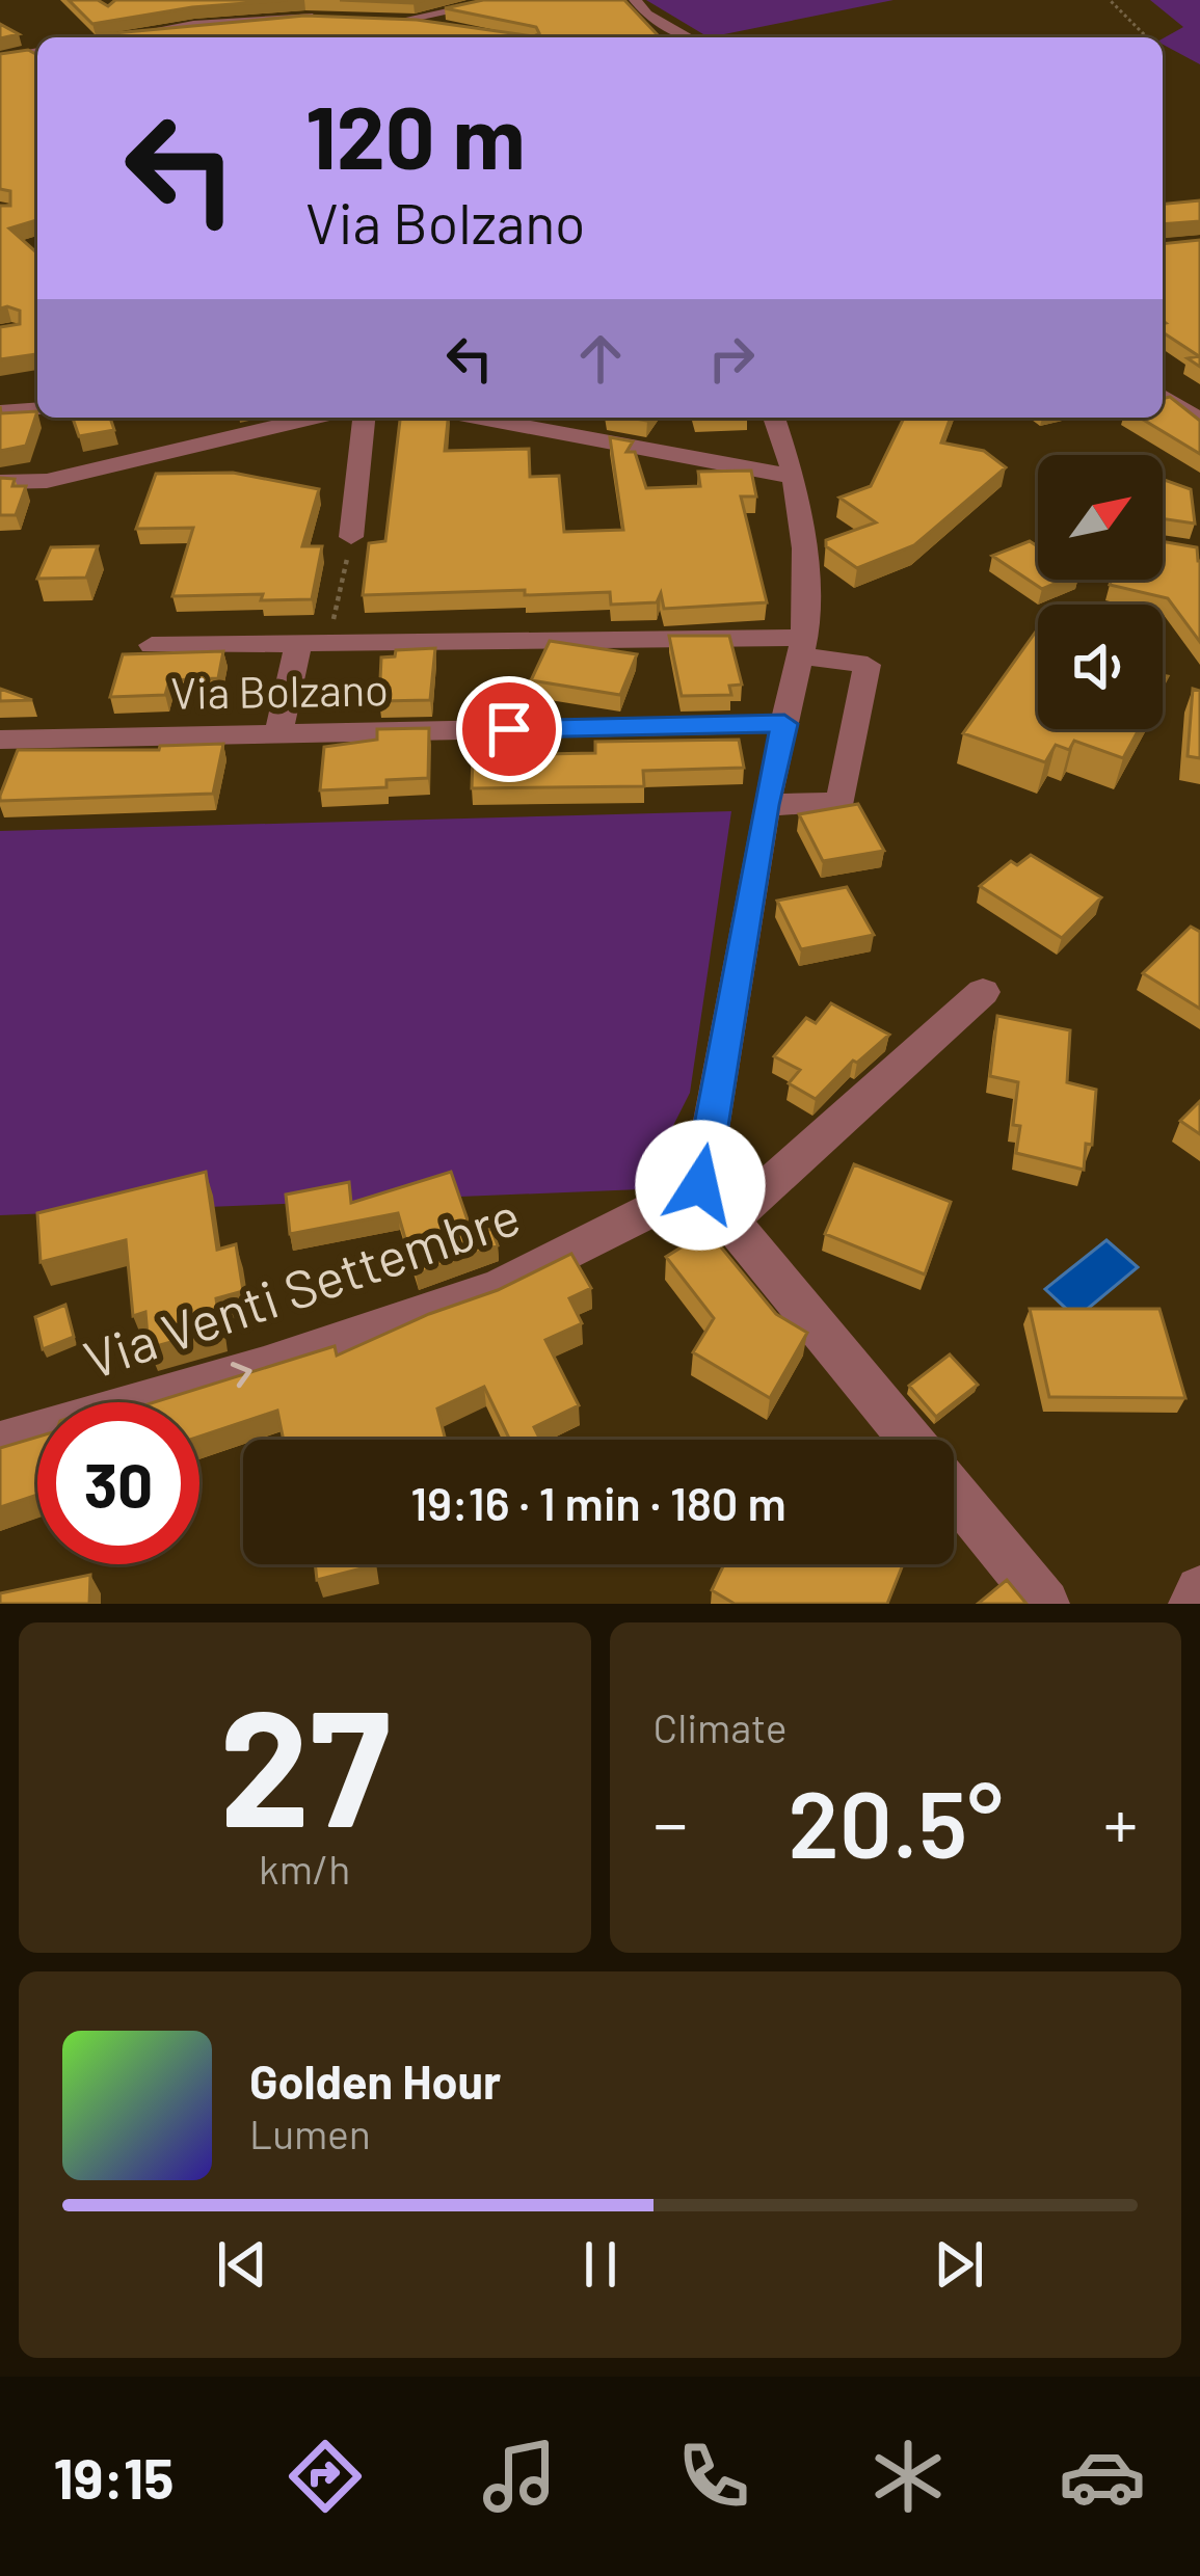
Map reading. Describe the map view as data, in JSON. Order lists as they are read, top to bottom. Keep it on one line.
{"streets":{"street":["Via Bolzano","Via Venti Settembre"]},"one_way":["Via Venti Settembre"],"north":"top right","page":{"turn":["120 m","Via Bolzano"],"limit":"30","trip":"19:16 · 1 min · 180 m","tile":[["27","km/h"],"Climate"],"heat":["−","20.5°","+"],"song":["Golden Hour","Lumen"],"tabs":"19:15"}}
